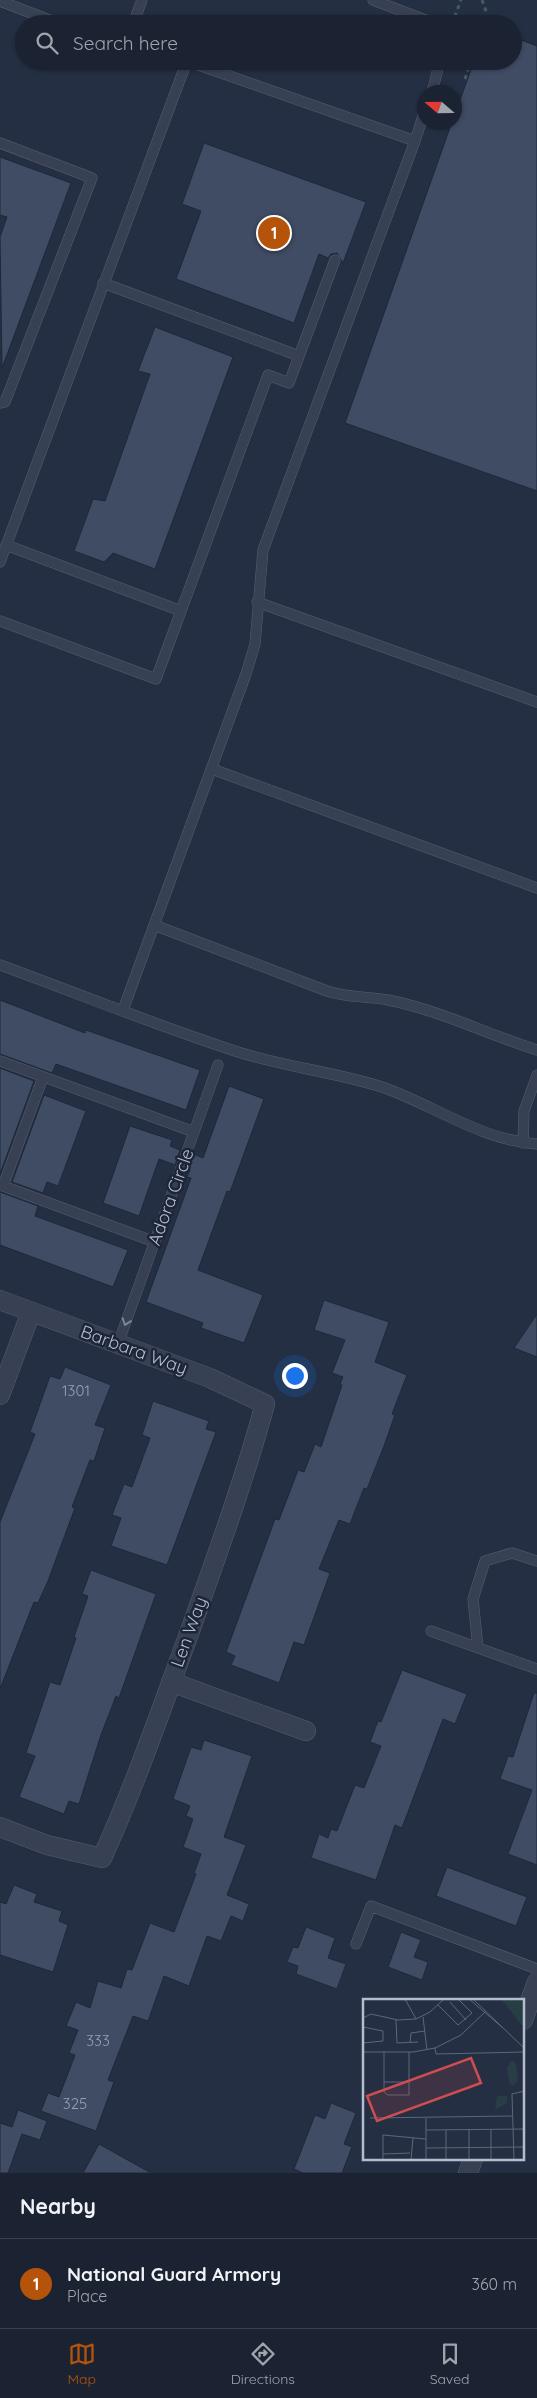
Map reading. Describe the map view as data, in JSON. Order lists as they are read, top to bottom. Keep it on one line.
{"streets":{"street":["Barbara Way","Len Way"],"lane":["Adora Circle"]},"crossings":[["Adora Circle","Barbara Way"],["Barbara Way","Len Way"]],"house_numbers":["1301","333","325"],"north":"left","page":{"search":"Search here","pins":"1","heading":"Nearby","list":[{"mark":"1","name":"National Guard Armory","note":"Place","value":"360 m"}],"nav":["Map","Directions","Saved"]}}
